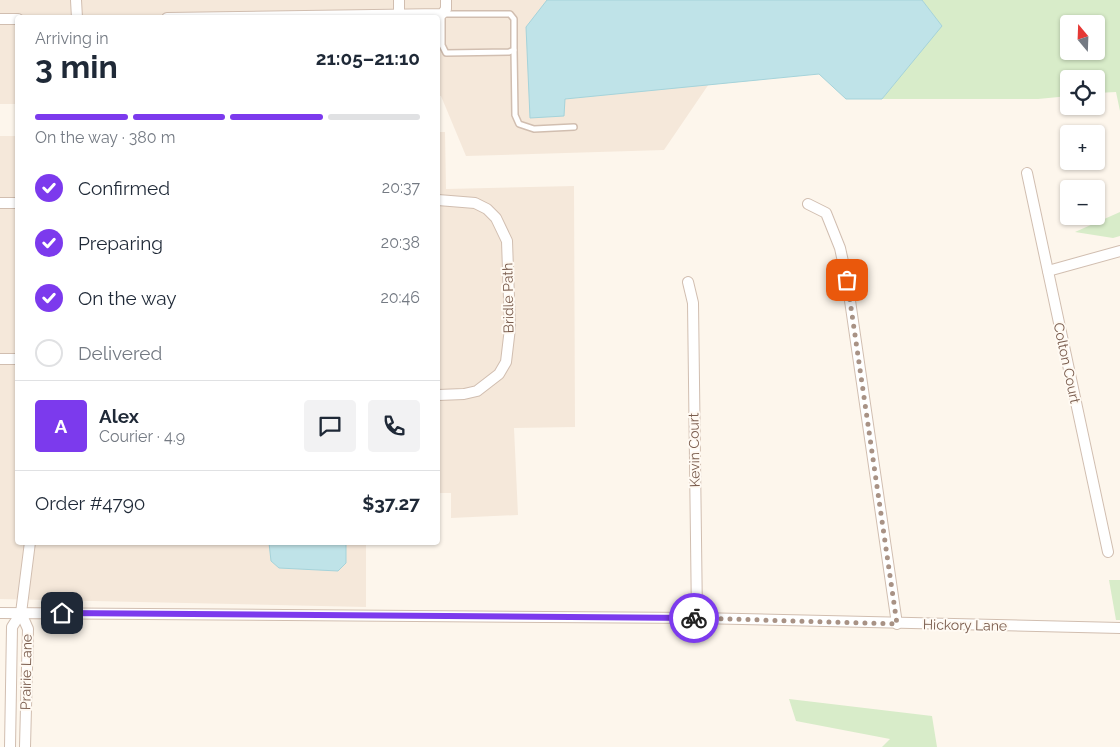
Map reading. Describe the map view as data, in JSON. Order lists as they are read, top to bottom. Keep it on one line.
{"streets":{"street":["Bridle Path","Colton Court","Kevin Court","Hickory Lane","Prairie Lane"]},"crossings":[["Kevin Court","Hickory Lane"],["Hickory Lane","Prairie Lane"]],"north":"top","page":{"map_buttons":["+","−"],"heading":["3 min","Arriving in","21:05–21:10"],"panel":["Alex","Courier · 4.9","Order #4790","$37.27"],"bar":"On the way · 380 m","list":[["Confirmed","20:37"],["Preparing","20:38"],["On the way","20:46"],"Delivered"],"round":"A"}}
